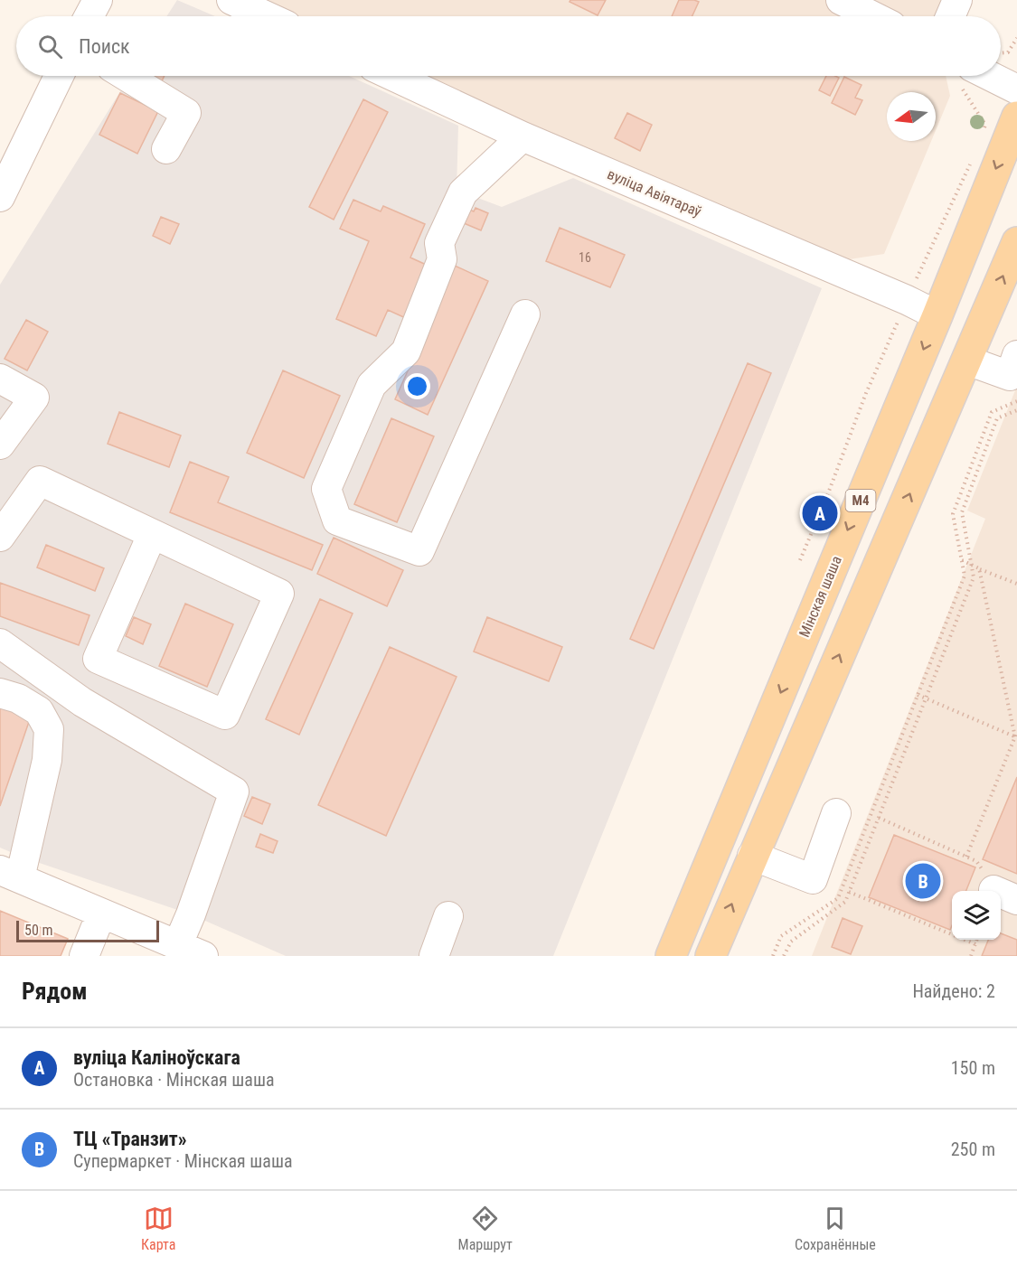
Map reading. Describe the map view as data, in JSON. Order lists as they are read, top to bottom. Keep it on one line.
{"streets":{"main road":["М4","Мінская шаша"],"street":["вуліца Авіятараў"]},"crossings":[["вуліца Авіятараў","Мінская шаша"]],"house_numbers":["16"],"scale_bar":"50 m","north":"left","page":{"search":"Поиск","pins":["A","B"],"scale":"50 m","heading":["Рядом","Найдено: 2"],"list":[{"mark":"A","name":"вуліца Каліноўскага","note":"Остановка · Мінская шаша","value":"150 m"},{"mark":"B","name":"ТЦ «Транзит»","note":"Супермаркет · Мінская шаша","value":"250 m"}],"nav":["Карта","Маршрут","Сохранённые"]}}
